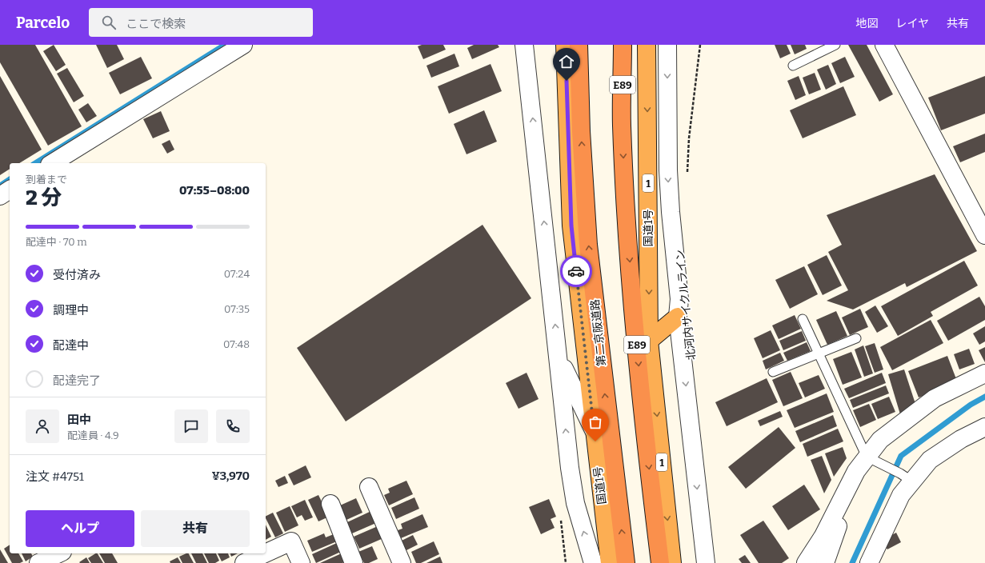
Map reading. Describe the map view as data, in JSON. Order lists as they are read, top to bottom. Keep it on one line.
{"streets":{"highway":["E89","1","国道1号","第二京阪道路"]},"page":{"header":"Parcelo","search":"ここで検索","nav":["地図","レイヤ","共有"],"heading":["2 分","到着まで","07:55–08:00"],"panel":["田中","配達員 · 4.9","注文 #4751","¥3,970"],"bar":"配達中 · 70 m","list":[["受付済み","07:24"],["調理中","07:35"],["配達中","07:48"],"配達完了"],"buttons":["ヘルプ","共有"]}}
